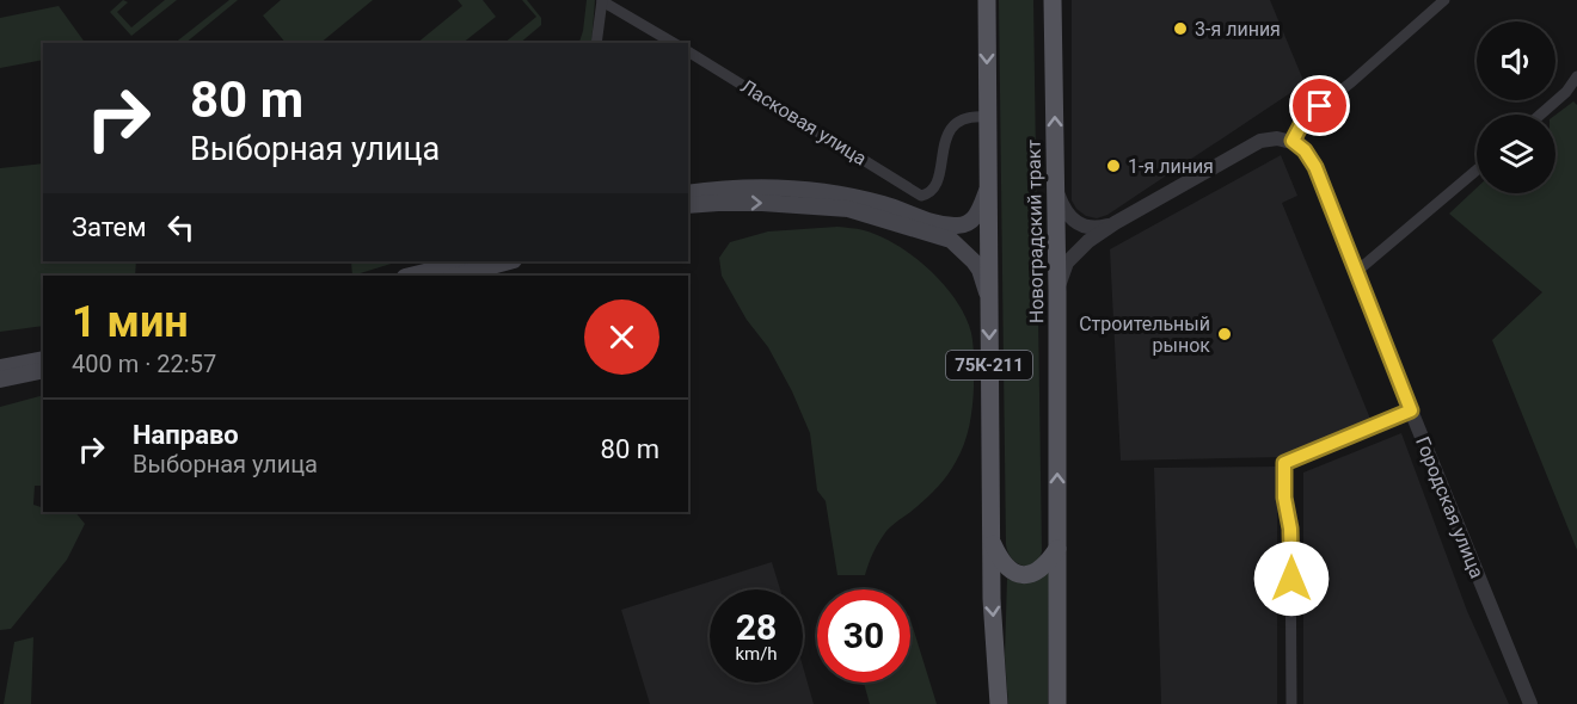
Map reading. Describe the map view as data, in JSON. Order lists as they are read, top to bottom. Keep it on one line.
{"streets":{"main road":["Новоградский тракт","75К-211"],"street":["Ласковая улица","Городская улица"]},"crossings":[["Ласковая улица","75К-211"]],"places":["3-я линия","1-я линия","Строительный рынок"],"page":{"turn":["80 m","Выборная улица"],"then":"Затем","heading":["1 мин","400 m · 22:57"],"list":[{"name":"Направо","note":"Выборная улица","value":"80 m"}],"speed":"28 km/h","limit":"30"}}
